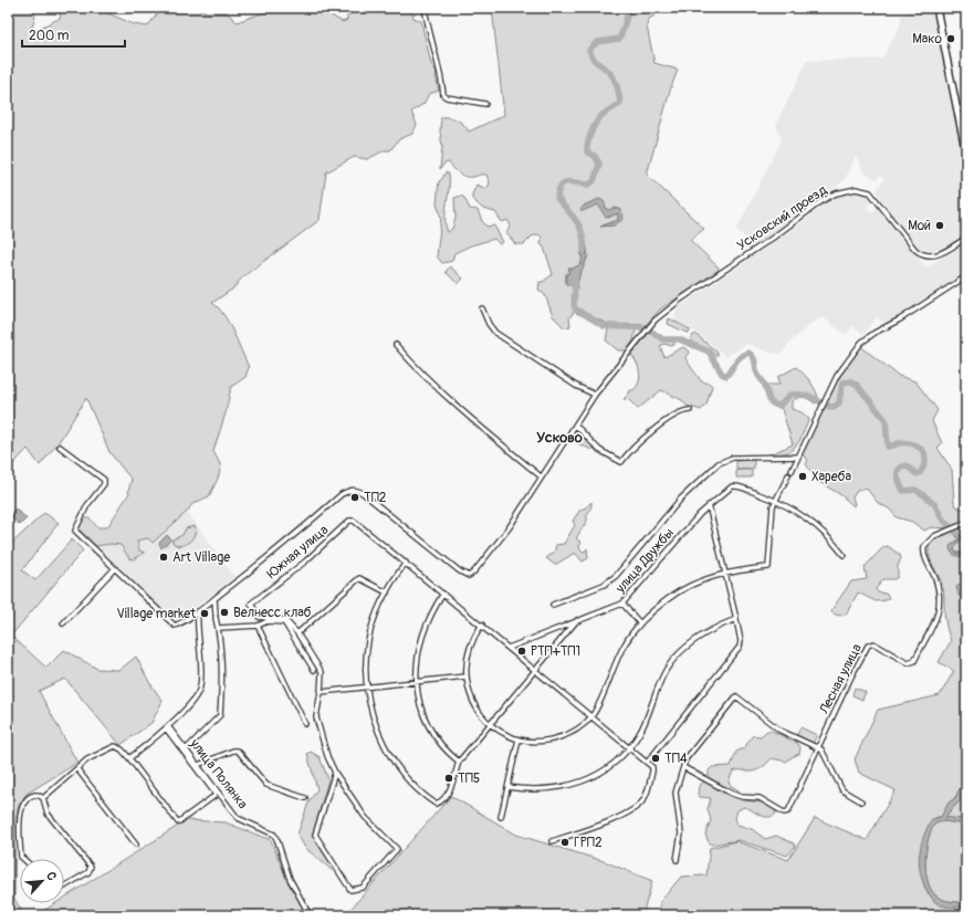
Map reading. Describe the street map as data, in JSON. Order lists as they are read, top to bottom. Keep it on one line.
{"streets":{"street":["Усковский проезд","Южная улица","улица Дружбы","Лесная улица","улица Полянка"]},"districts":["Усково"],"places":["Мако","Мой","Хареба","ТП2","Art Village","Велнесс клаб","Village market","РТП+ТП1","ТП4","ТП5","ГРП2"],"scale_bar":"200 m","north":"top right"}
